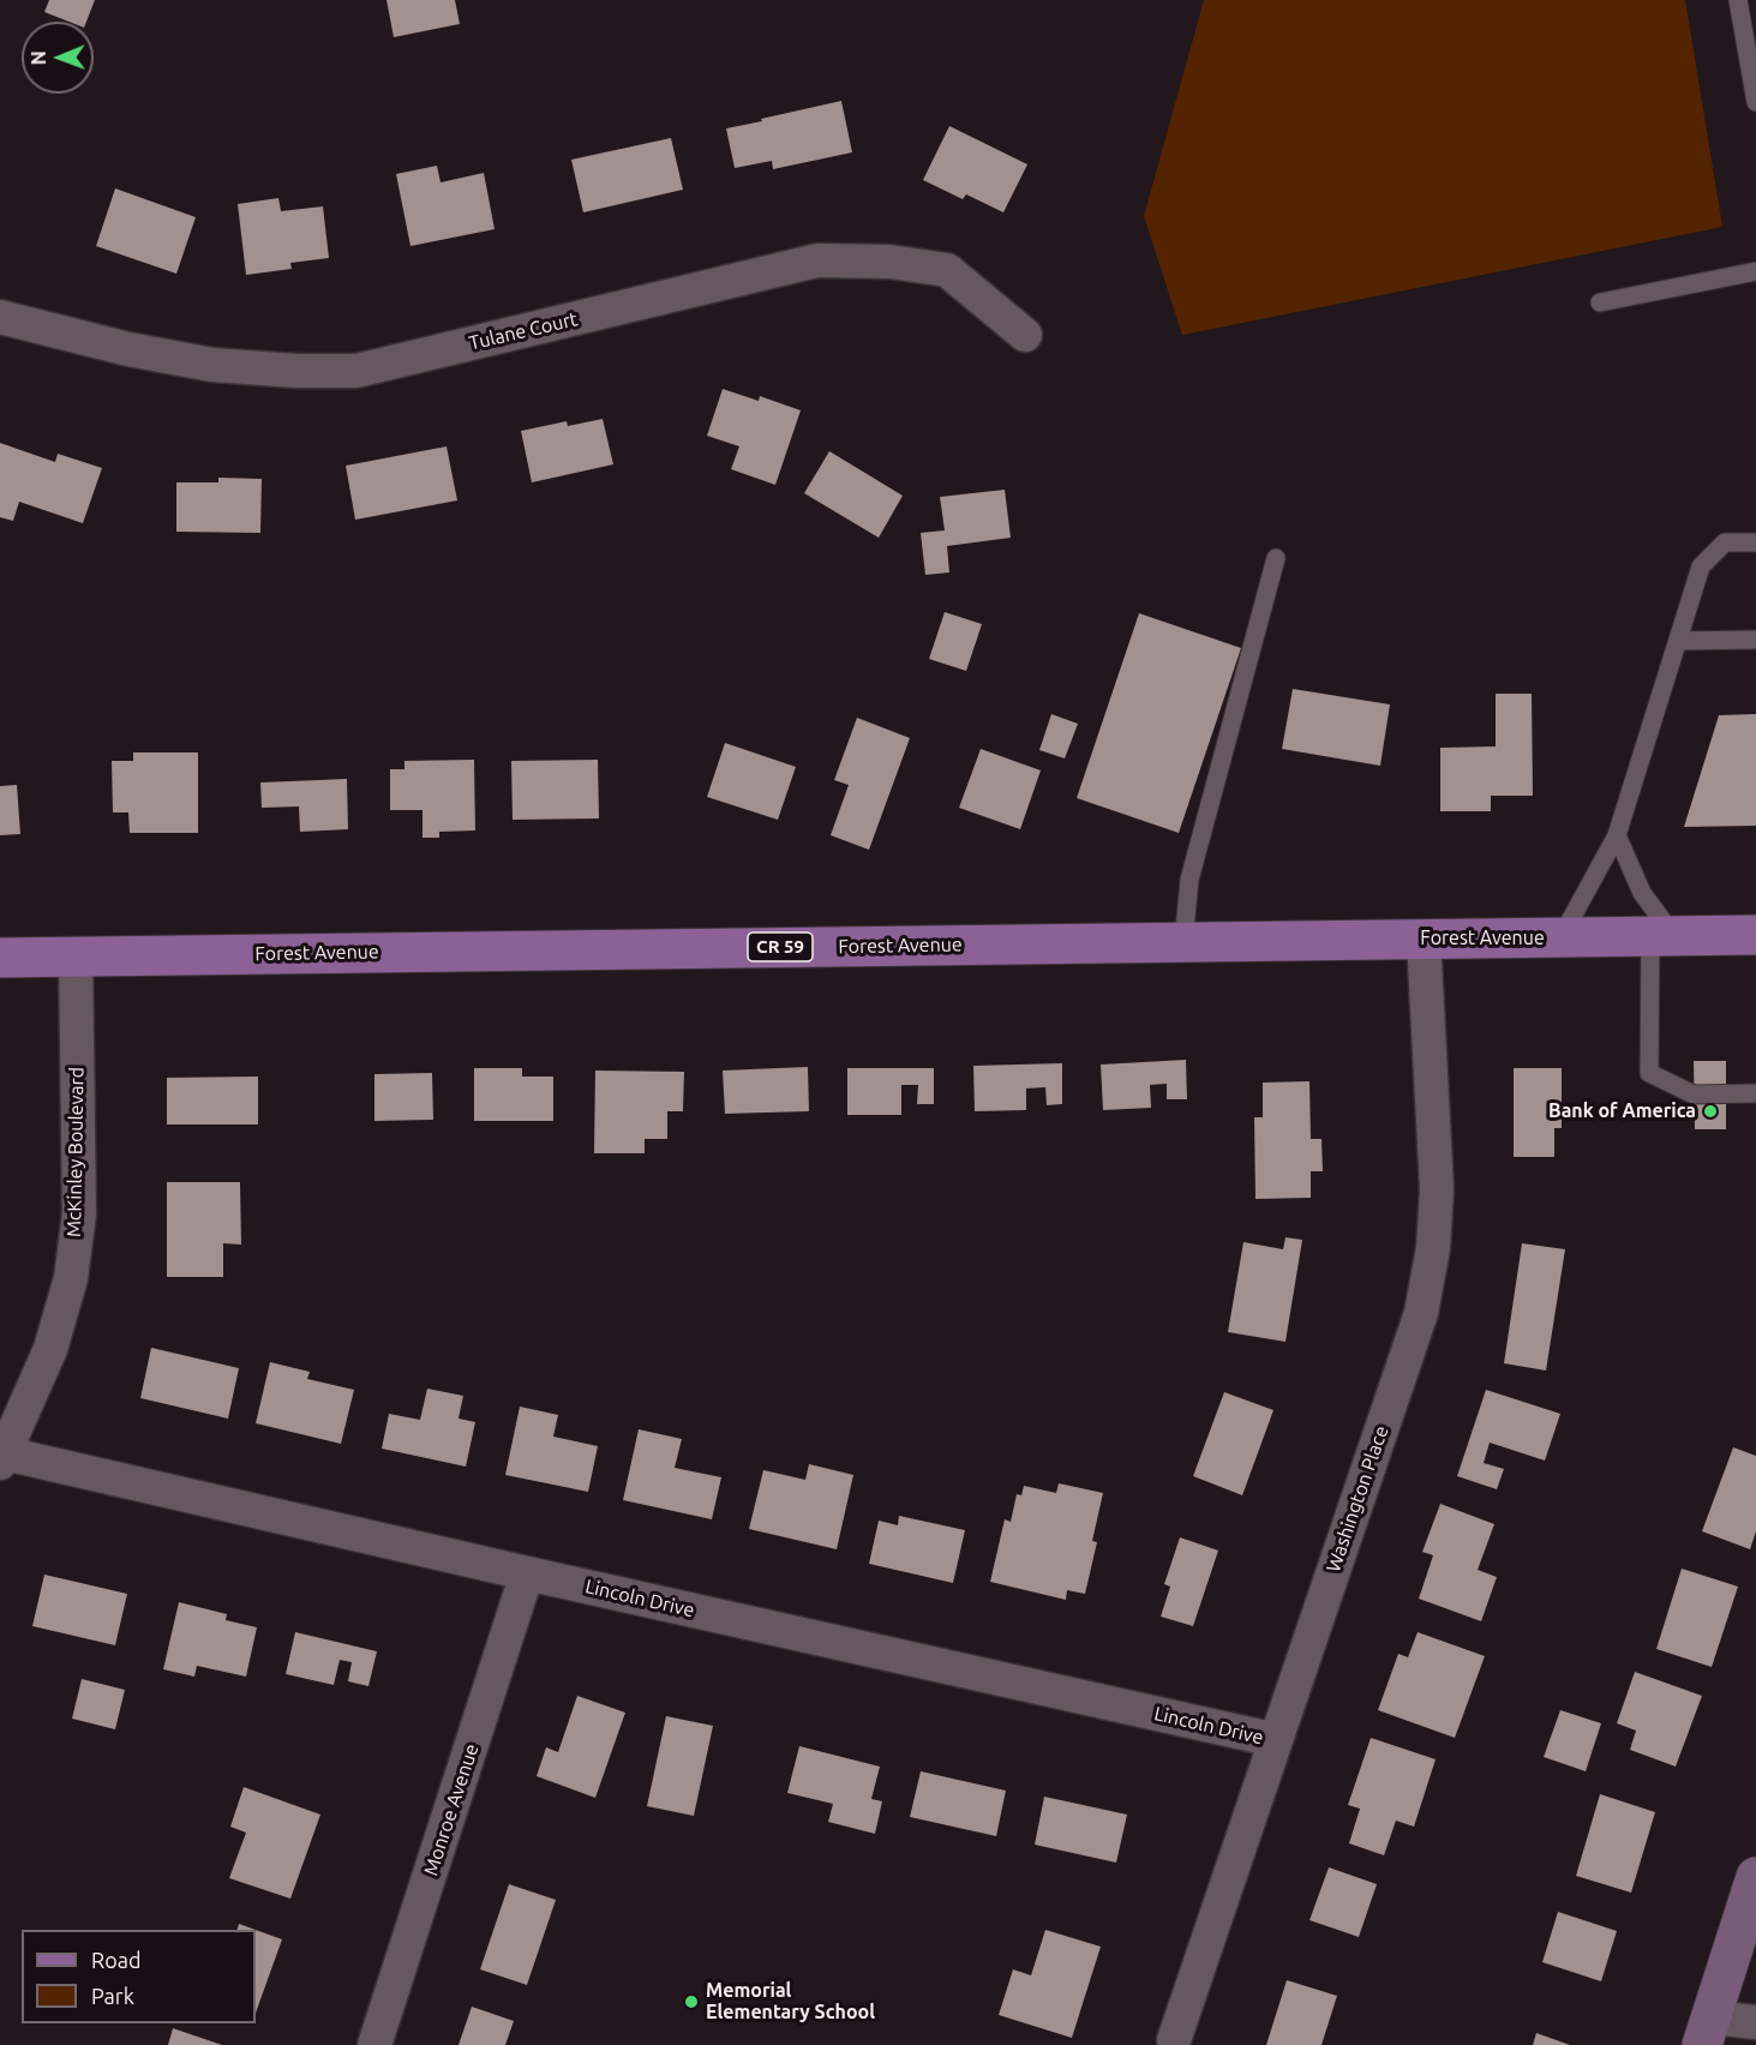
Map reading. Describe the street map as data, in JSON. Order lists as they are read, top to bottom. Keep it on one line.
{"streets":{"main road":["Forest Avenue","CR 59"],"street":["Tulane Court","McKinley Boulevard","Washington Place","Lincoln Drive","Monroe Avenue"]},"crossings":[["Forest Avenue","McKinley Boulevard"],["Forest Avenue","Washington Place"],["McKinley Boulevard","Lincoln Drive"],["Washington Place","Lincoln Drive"],["Lincoln Drive","Monroe Avenue"]],"places":["Bank of America","Memorial Elementary School"],"legend":["Road","Park"],"north":"left"}
